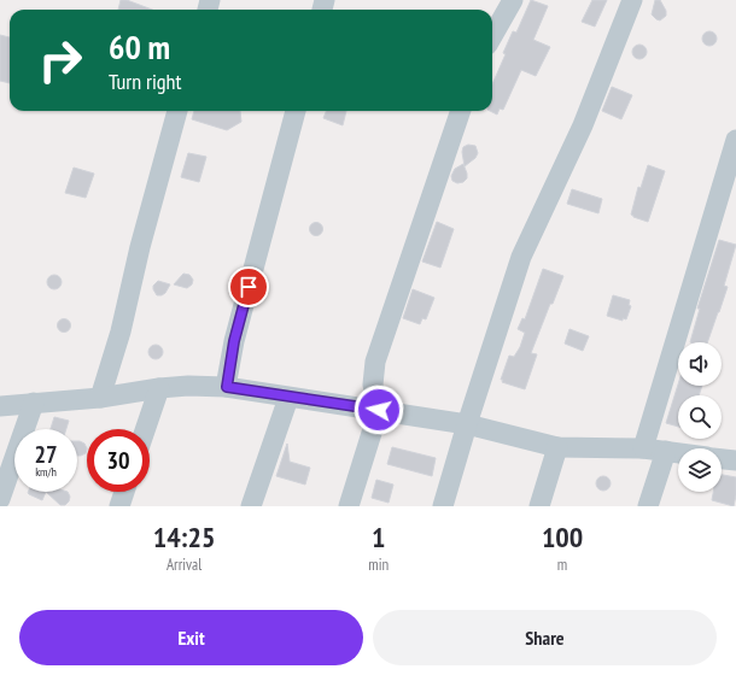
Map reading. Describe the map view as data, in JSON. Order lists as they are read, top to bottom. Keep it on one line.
{"page":{"turn":["60 m","Turn right"],"speed":"27 km/h","limit":"30","eta":["14:25","Arrival","1","min","100","m"],"buttons":["Exit","Share"]}}
